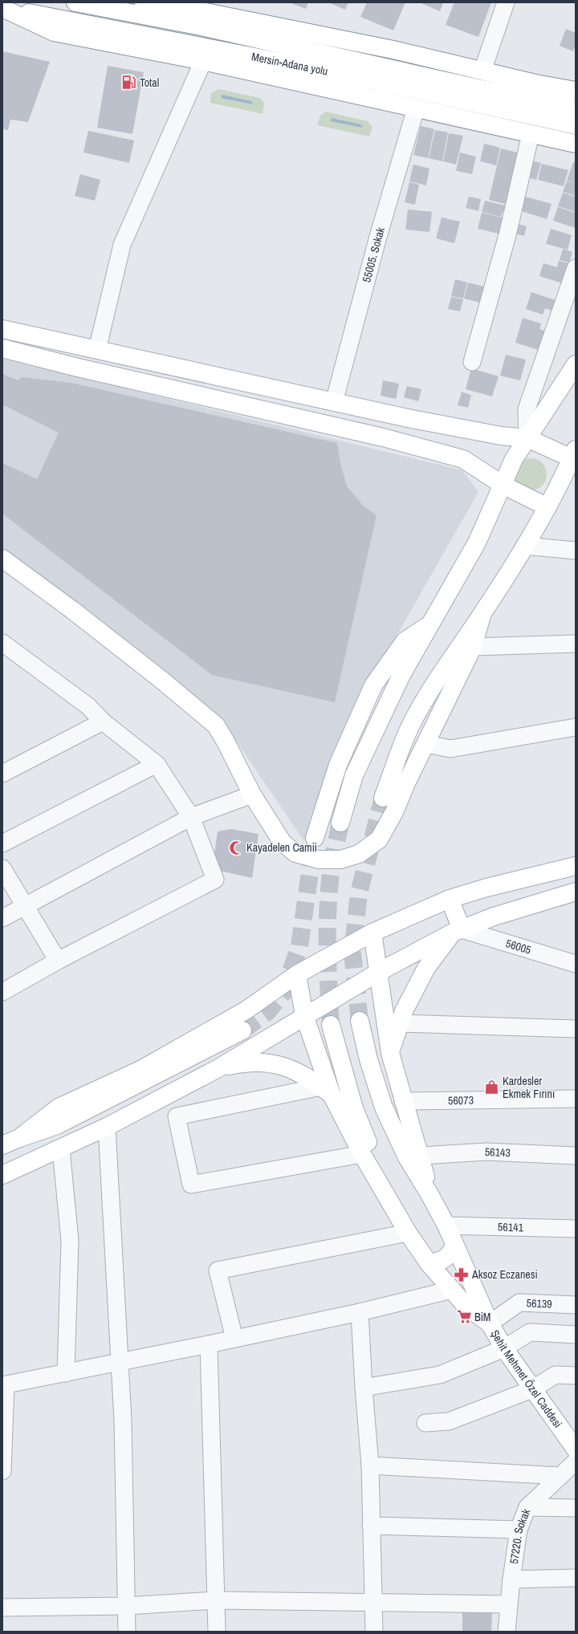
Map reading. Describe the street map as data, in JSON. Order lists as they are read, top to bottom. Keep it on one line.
{"streets":{"main road":["Mersin-Adana yolu","Şehit Mehmet Özel Caddesi"],"street":["55005. Sokak","56005","56073","56143","56141","56139","57220. Sokak"]},"crossings":[["56141","Şehit Mehmet Özel Caddesi"],["56139","Şehit Mehmet Özel Caddesi"]],"places":{"fuel station":["Total"],"mosque":["Kayadelen Camii"],"shop":["Kardesler Ekmek Fırını"],"pharmacy":["Aksoz Eczanesi"],"supermarket":["BiM"]}}
